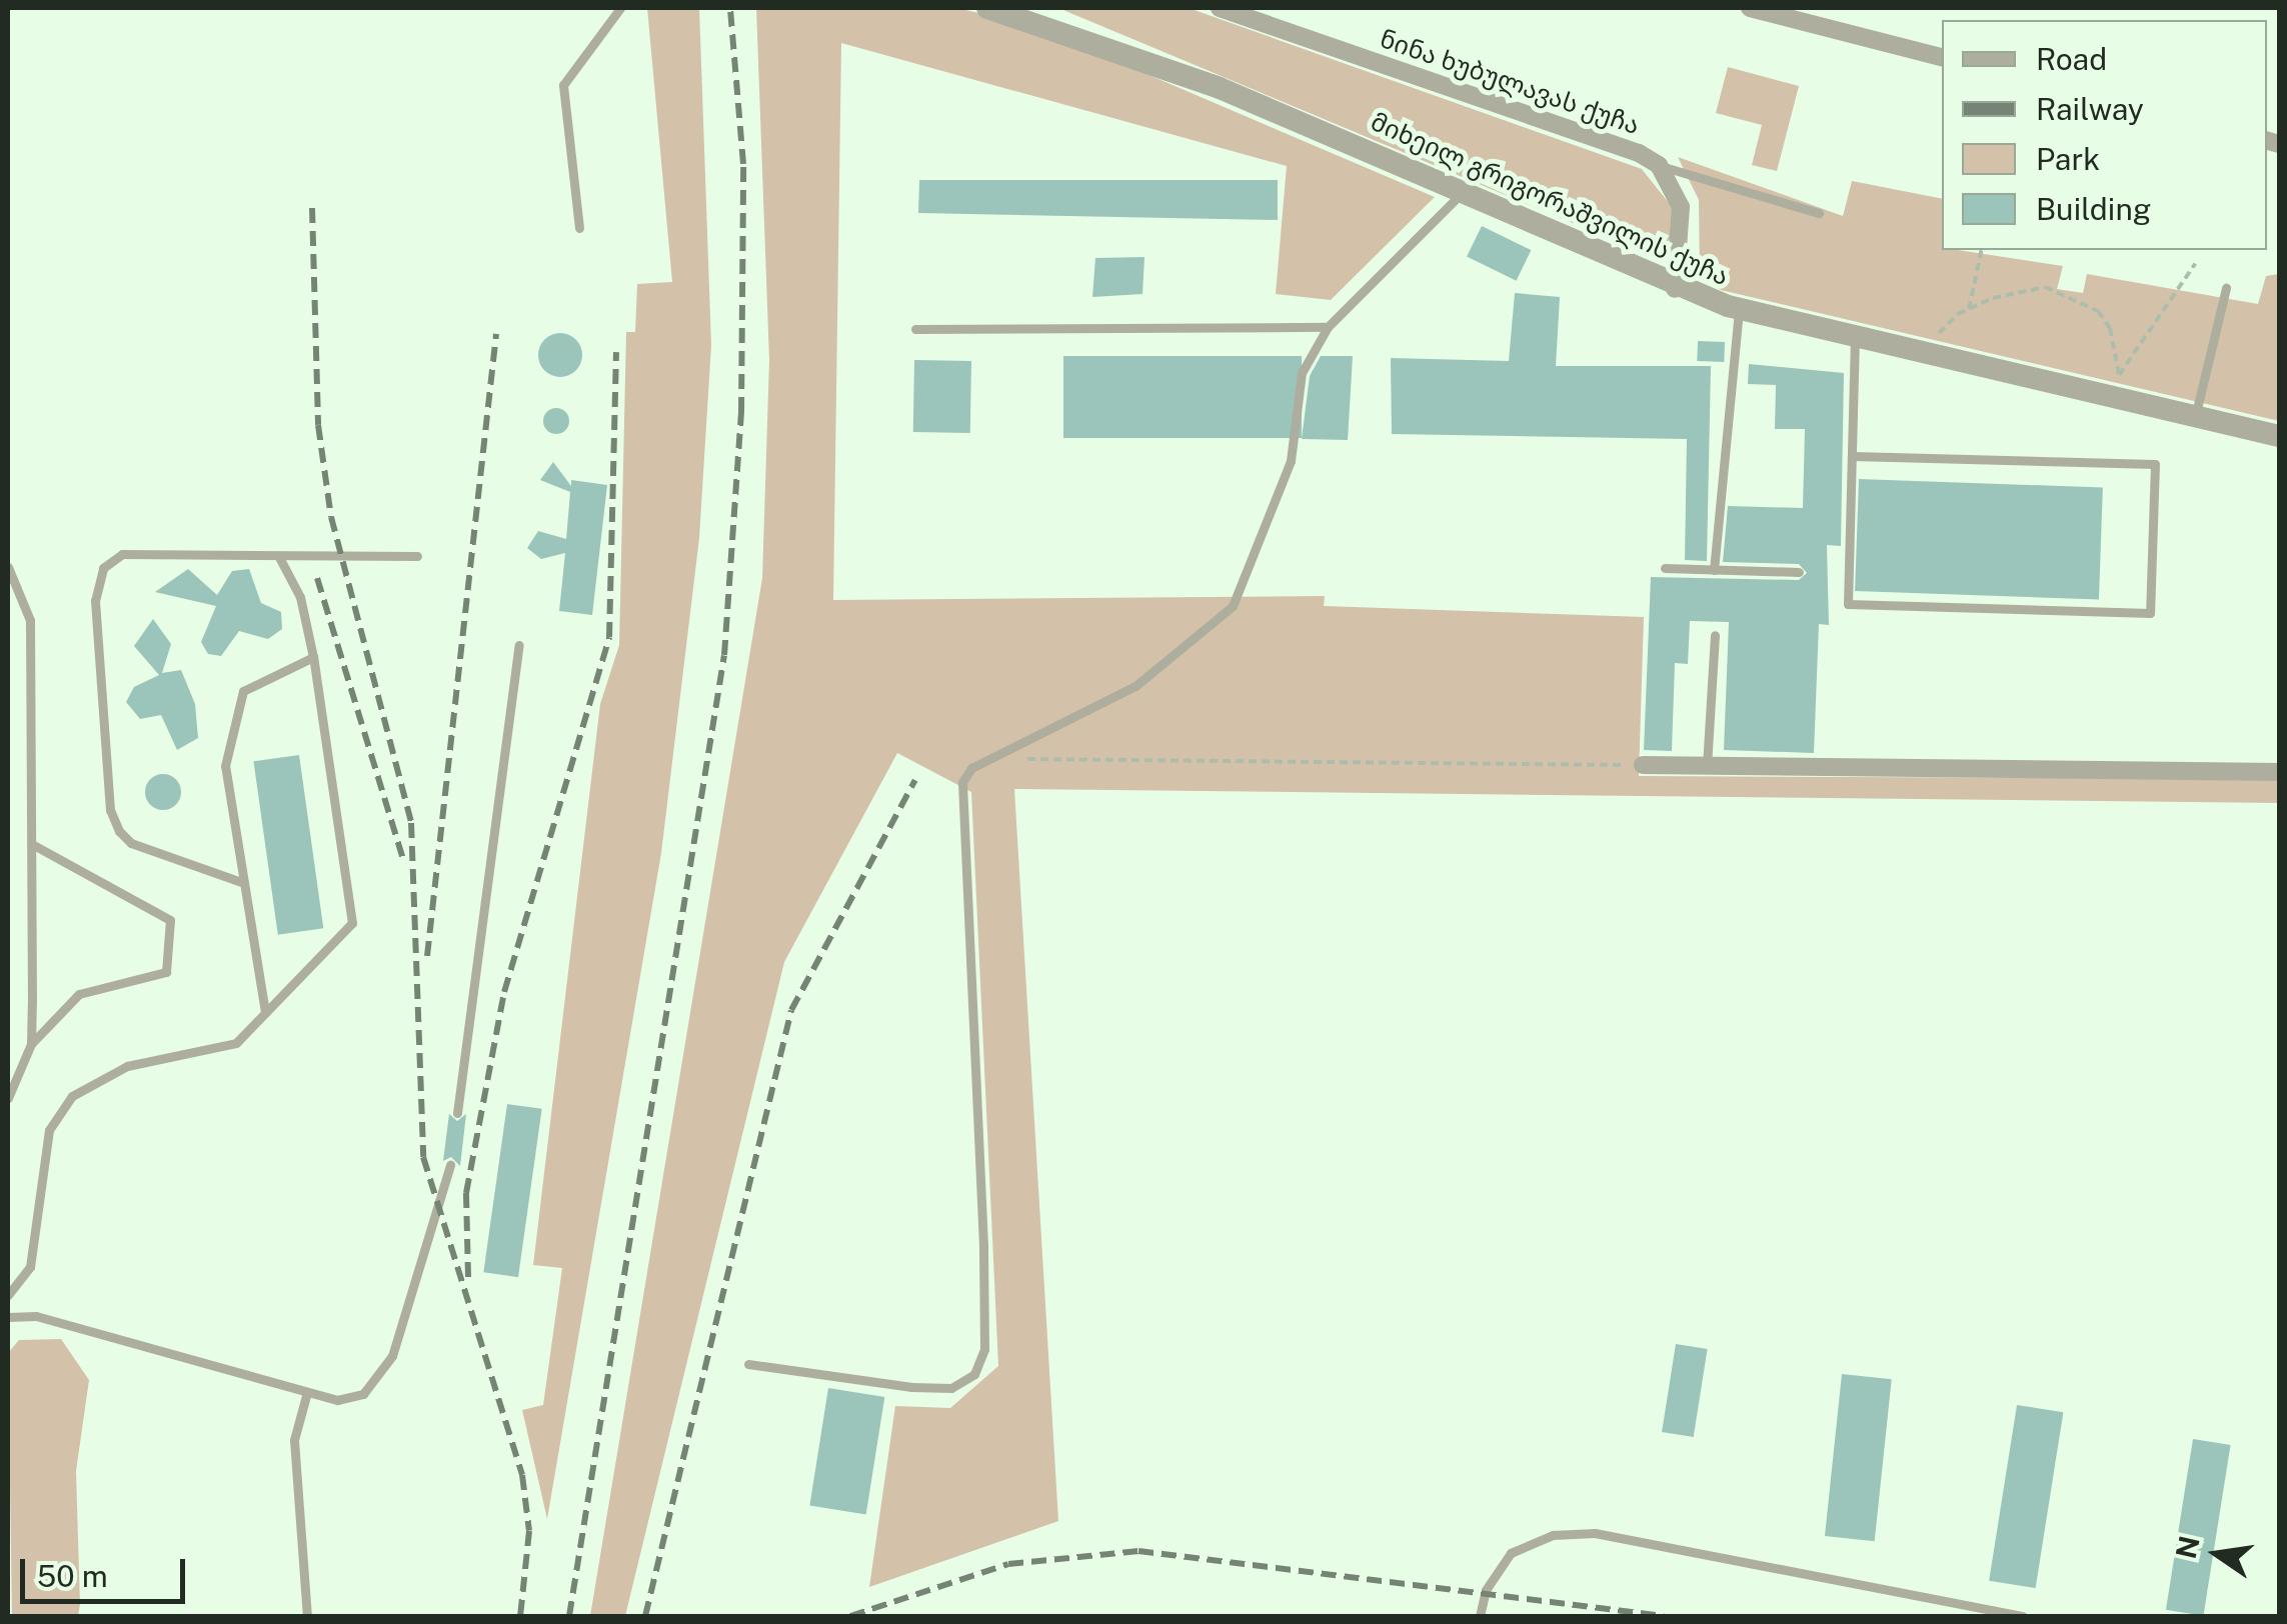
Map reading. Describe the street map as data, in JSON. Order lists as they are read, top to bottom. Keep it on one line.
{"streets":{"street":["ნინა ხუბულავას ქუჩა","მიხეილ გრიგორაშვილის ქუჩა"]},"crossings":[["ნინა ხუბულავას ქუჩა","მიხეილ გრიგორაშვილის ქუჩა"]],"legend":["Road","Railway","Park","Building"],"scale_bar":"50 m","north":"left"}
